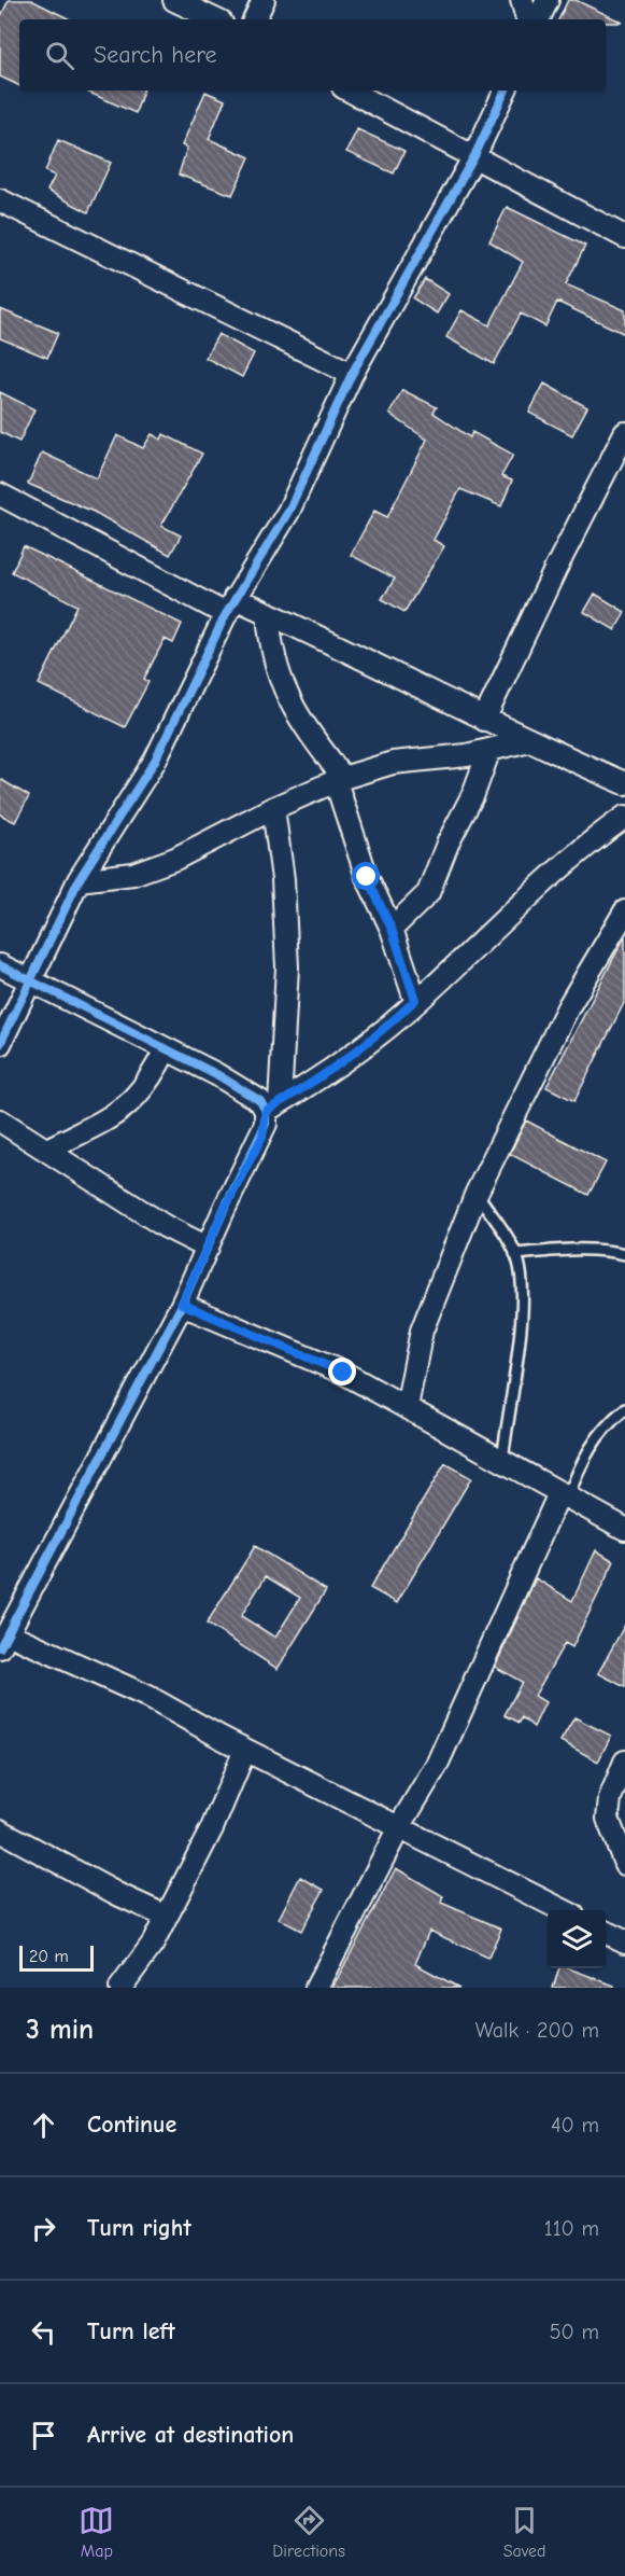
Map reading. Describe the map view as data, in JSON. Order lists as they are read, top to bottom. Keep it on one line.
{"scale_bar":"20 m","page":{"search":"Search here","scale":"20 m","heading":["3 min","Walk · 200 m"],"list":[["Continue","40 m"],["Turn right","110 m"],["Turn left","50 m"],"Arrive at destination"],"nav":["Map","Directions","Saved"]}}
